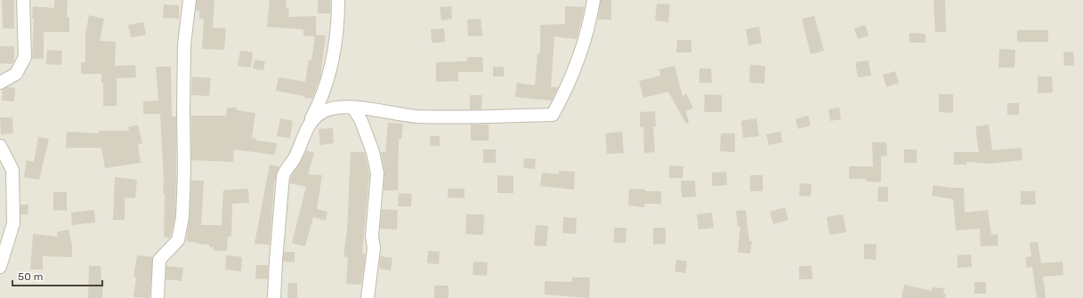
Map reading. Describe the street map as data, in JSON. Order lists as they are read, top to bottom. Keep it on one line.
{"scale_bar":"50 m"}
